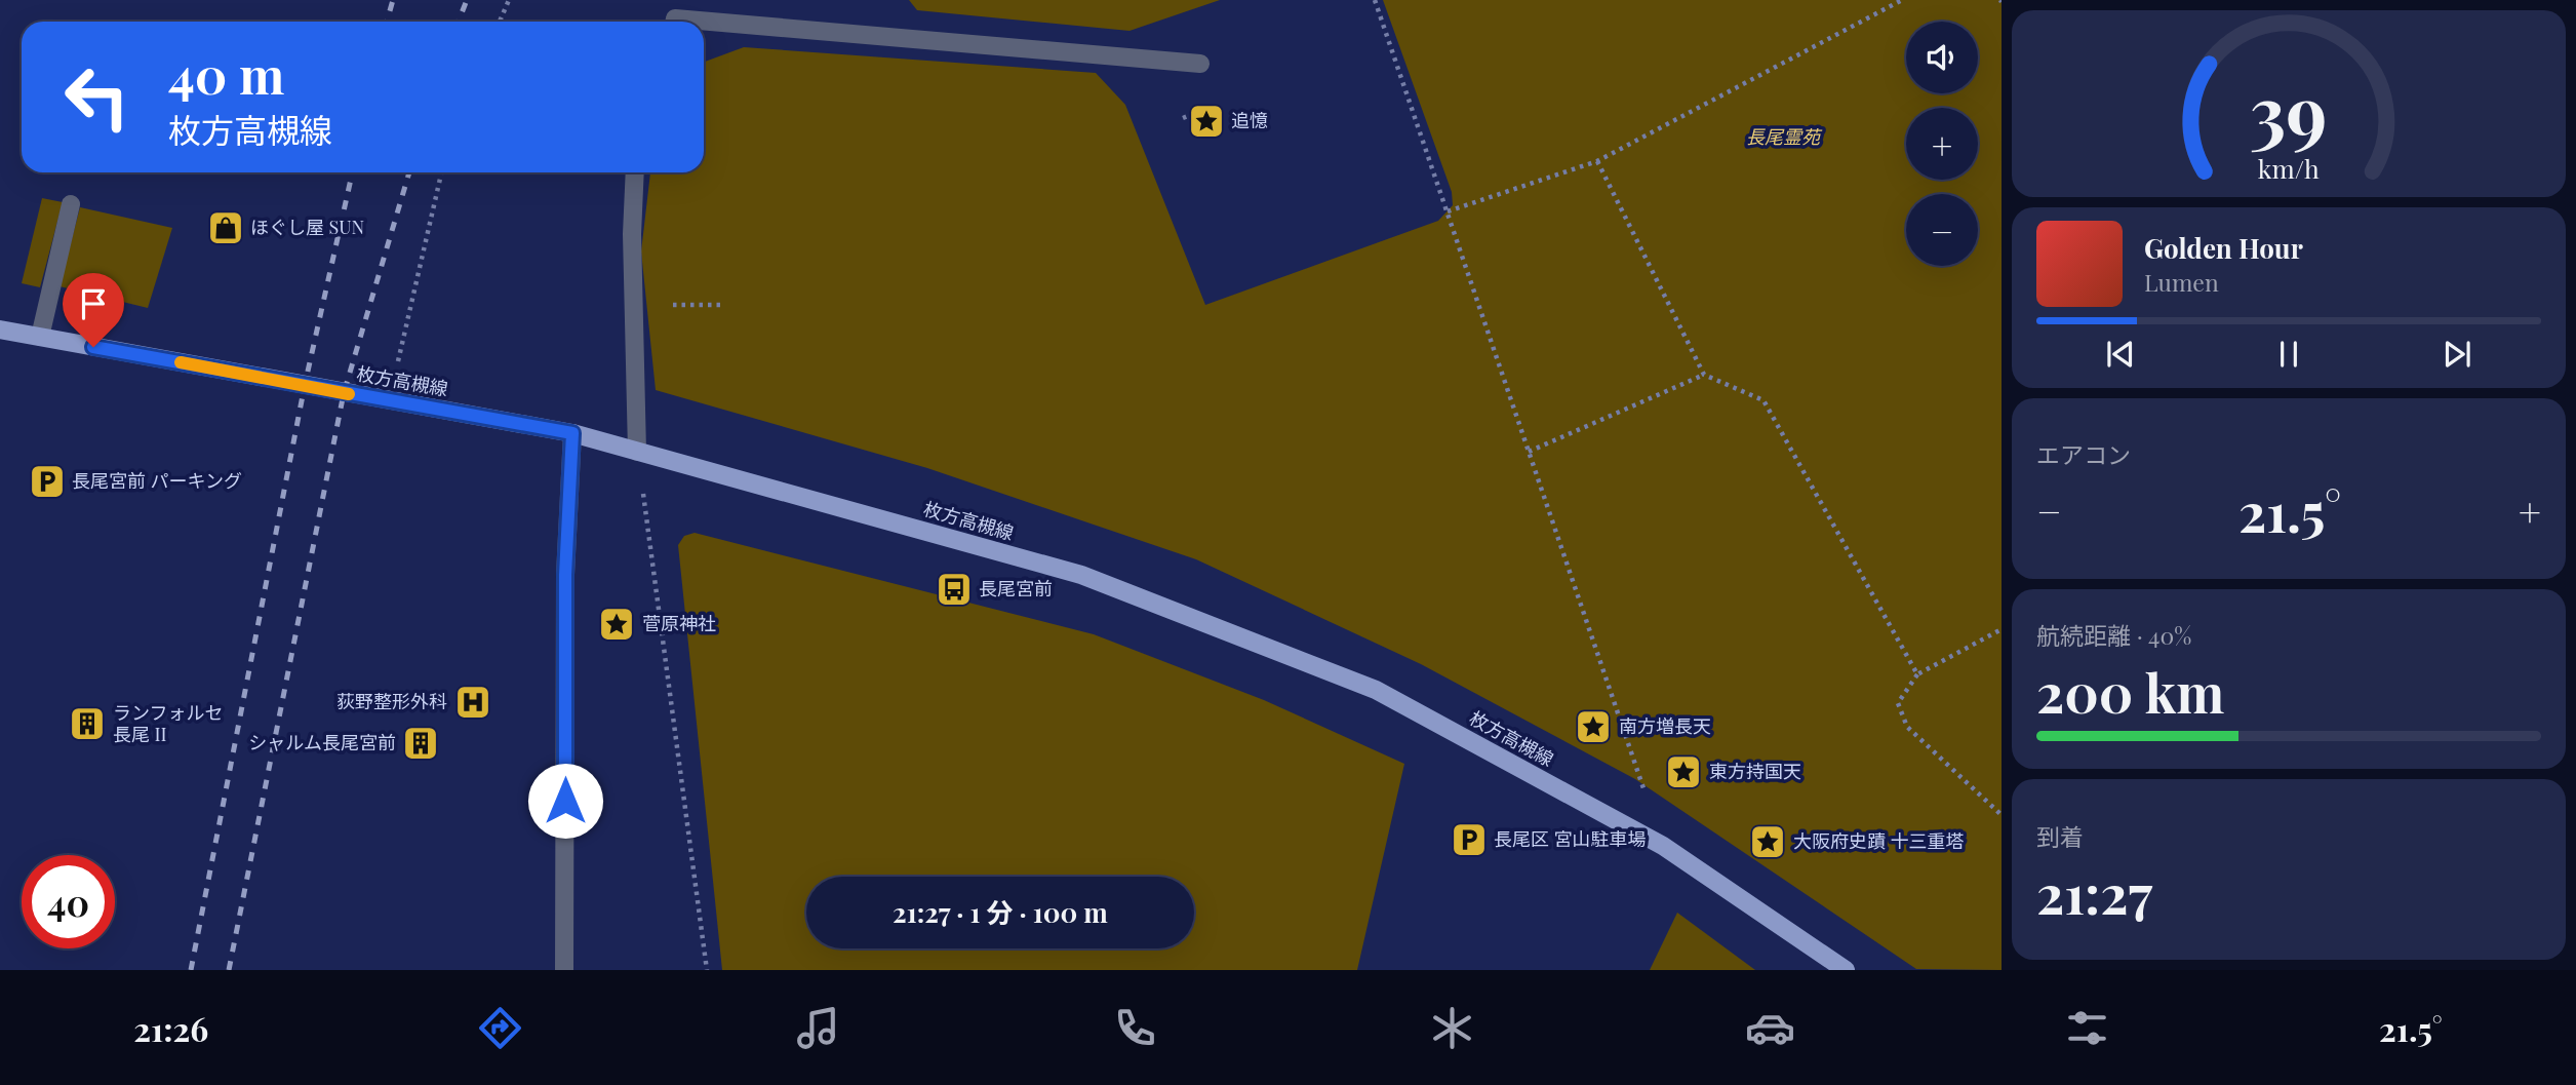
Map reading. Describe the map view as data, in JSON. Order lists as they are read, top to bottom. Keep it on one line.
{"streets":{"main road":["枚方高槻線"]},"parks":["長尾霊苑"],"places":{"place":["追憶","菅原神社","南方増長天","東方持国天","大阪府史蹟 十三重塔"],"shop":["ほぐし屋 SUN"],"parking":["長尾宮前 パーキング","長尾区 宮山駐車場"],"bus stop":["長尾宮前"],"hospital":["荻野整形外科"],"building":["ランフォルセ 長尾 II","シャルム長尾宮前"]},"page":{"map_buttons":["+","−"],"turn":["40 m","枚方高槻線"],"song":["Golden Hour","Lumen"],"tile":["エアコン",["航続距離 · 40%","200 km"],["到着","21:27"]],"heat":["−","21.5°","+"],"limit":"40","trip":"21:27 · 1 分 · 100 m","tabs":["21:26","21.5°"],"gauge":["39","km/h"]}}
